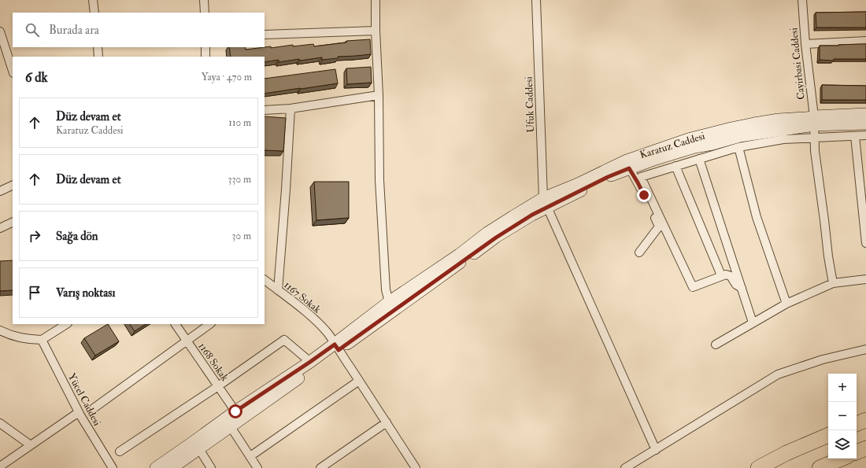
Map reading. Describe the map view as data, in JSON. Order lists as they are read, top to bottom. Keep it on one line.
{"streets":{"street":["Cayirbasi Caddesi","Ufuk Caddesi","Karatuz Caddesi","1167 Sokak","1168 Sokak","Yücel Caddesi"]},"crossings":[["Cayirbasi Caddesi","Karatuz Caddesi"],["Ufuk Caddesi","Karatuz Caddesi"],["Karatuz Caddesi","1167 Sokak"],["Karatuz Caddesi","1168 Sokak"]],"page":{"search":"Burada ara","heading":["6 dk","Yaya · 470 m"],"list":[["Düz devam et","Karatuz Caddesi","110 m"],["Düz devam et","330 m"],["Sağa dön","30 m"],"Varış noktası"],"map_buttons":["+","−"]}}
